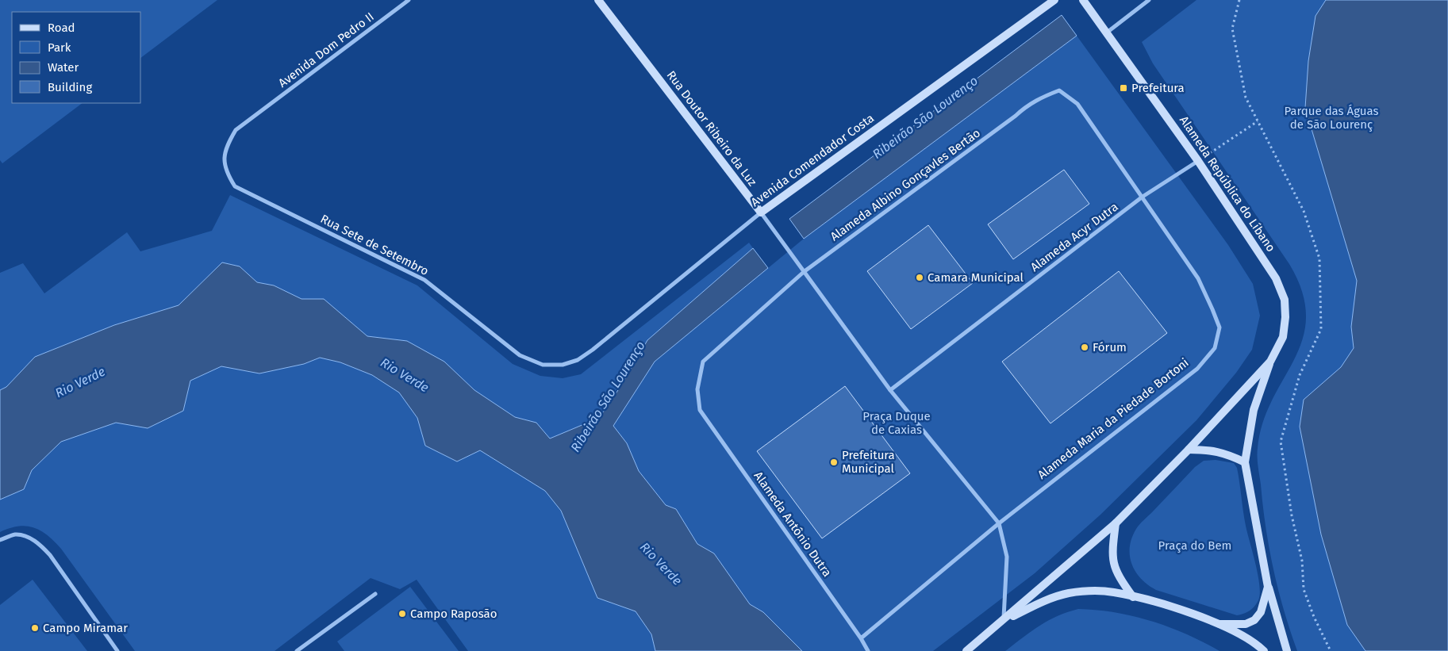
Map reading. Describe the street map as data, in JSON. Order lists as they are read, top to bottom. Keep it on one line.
{"streets":{"main road":["Rua Doutor Ribeiro da Luz","Avenida Comendador Costa","Alameda República do Líbano"],"street":["Avenida Dom Pedro II","Alameda Albino Gonçavles Bertão","Alameda Acyr Dutra","Rua Sete de Setembro","Alameda Maria da Piedade Bortoni","Alameda Antônio Dutra"]},"crossings":[["Avenida Dom Pedro II","Rua Sete de Setembro"],["Rua Doutor Ribeiro da Luz","Avenida Comendador Costa"],["Rua Doutor Ribeiro da Luz","Alameda Albino Gonçavles Bertão"],["Rua Doutor Ribeiro da Luz","Alameda Acyr Dutra"],["Rua Doutor Ribeiro da Luz","Alameda Maria da Piedade Bortoni"],["Avenida Comendador Costa","Rua Sete de Setembro"],["Alameda República do Líbano","Alameda Acyr Dutra"],["Alameda Albino Gonçavles Bertão","Alameda Acyr Dutra"],["Alameda Albino Gonçavles Bertão","Alameda Maria da Piedade Bortoni"],["Alameda Albino Gonçavles Bertão","Alameda Antônio Dutra"],["Alameda Acyr Dutra","Alameda Maria da Piedade Bortoni"],["Alameda Maria da Piedade Bortoni","Alameda Antônio Dutra"]],"water":["Ribeirão São Lourenço","Rio Verde"],"parks":["Parque das Águas de São Lourenç","Praça Duque de Caxias","Praça do Bem"],"places":{"transit":["Prefeitura"],"other":["Camara Municipal","Fórum","Prefeitura Municipal","Campo Raposão","Campo Miramar"]},"legend":["Road","Park","Water","Building"]}
